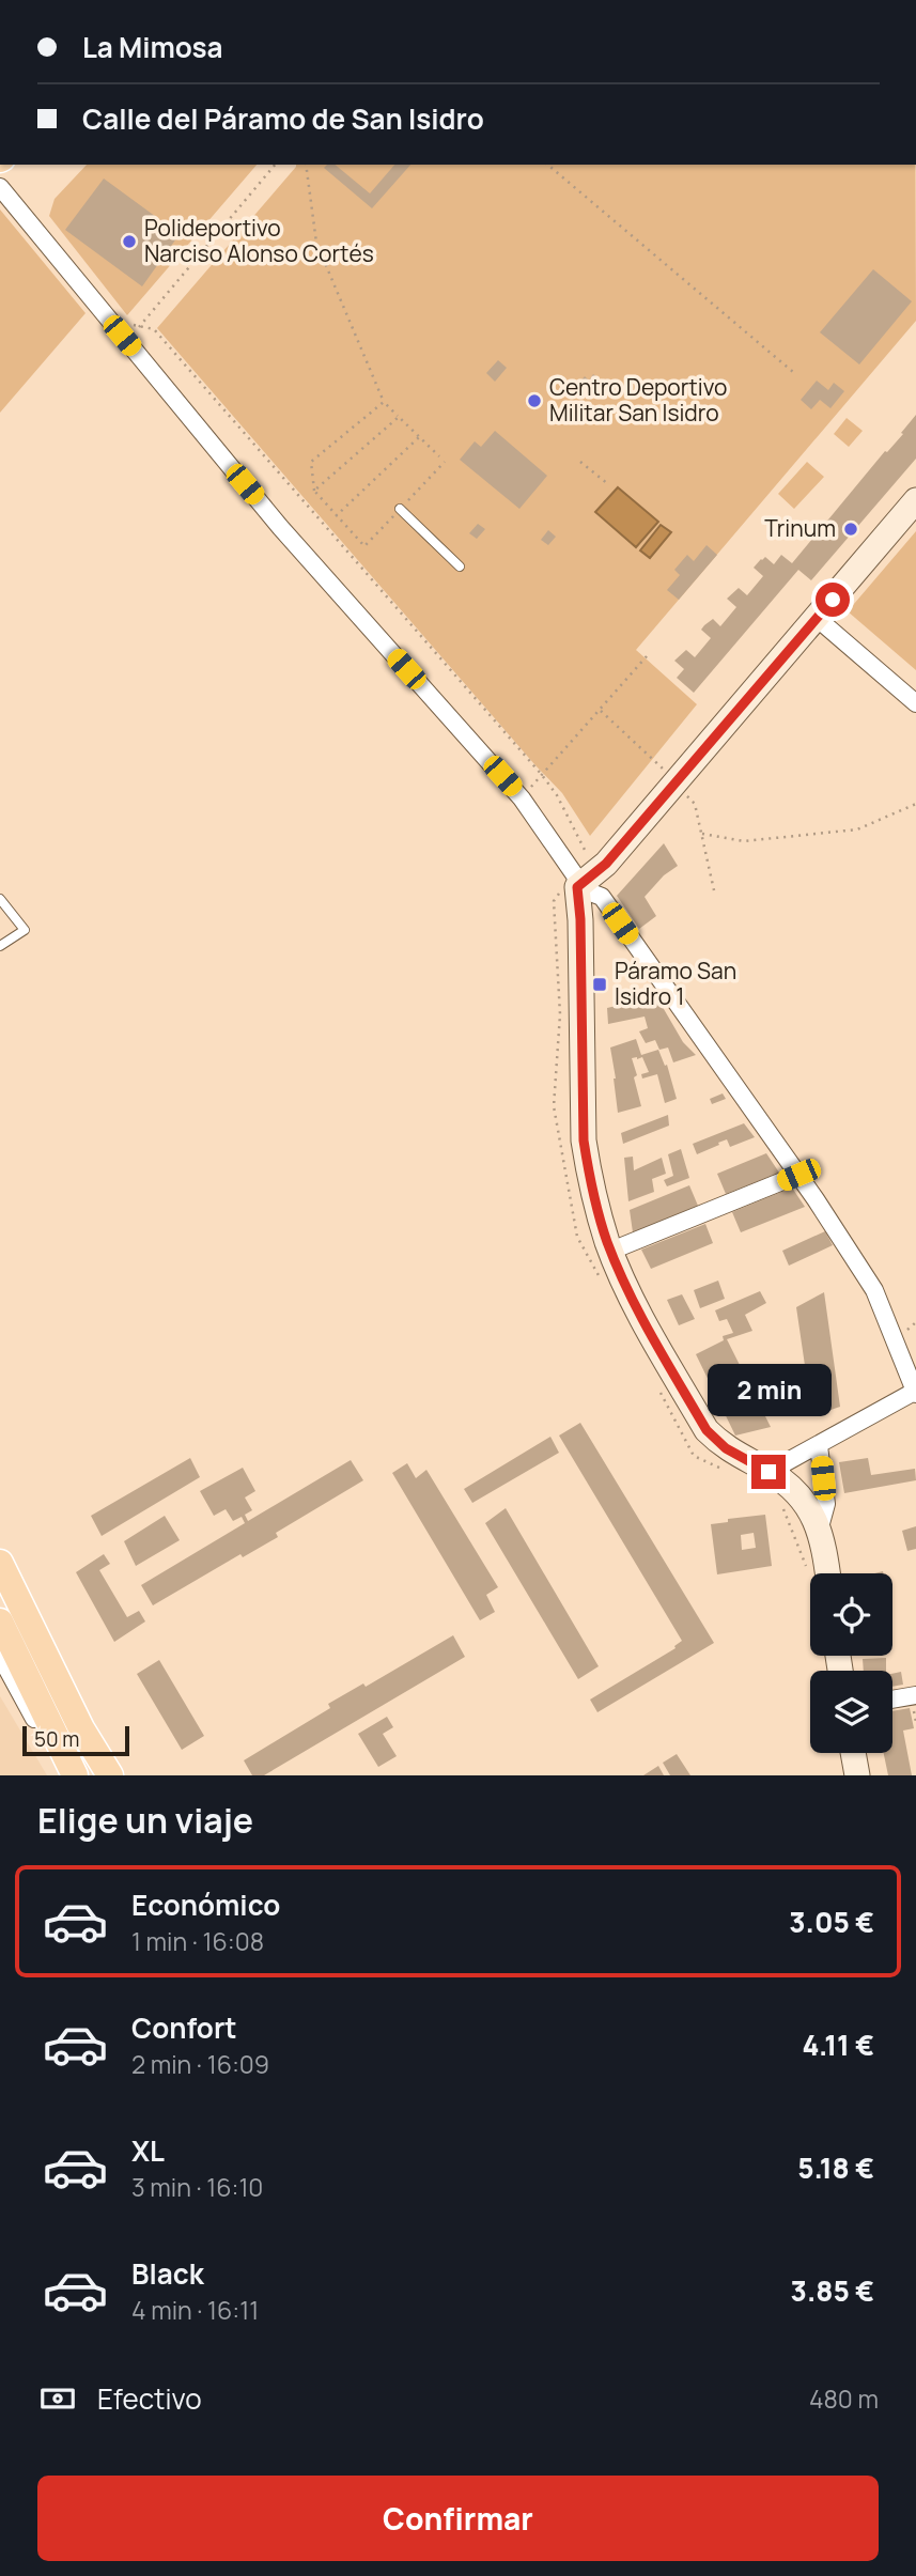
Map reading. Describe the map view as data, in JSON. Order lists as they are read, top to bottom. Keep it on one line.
{"places":{"other":["Polideportivo Narciso Alonso Cortés","Centro Deportivo Militar San Isidro","Trinum"],"transit":["Páramo San Isidro 1"]},"scale_bar":"50 m","page":{"banner":["La Mimosa","Calle del Páramo de San Isidro"],"bubble":"2 min","scale":"50 m","heading":"Elige un viaje","list":[{"name":"Económico","note":"1 min · 16:08","value":"3.05 €"},{"name":"Confort","note":"2 min · 16:09","value":"4.11 €"},{"name":"XL","note":"3 min · 16:10","value":"5.18 €"},{"name":"Black","note":"4 min · 16:11","value":"3.85 €"}],"pay":["Efectivo","480 m"],"buttons":"Confirmar"}}
